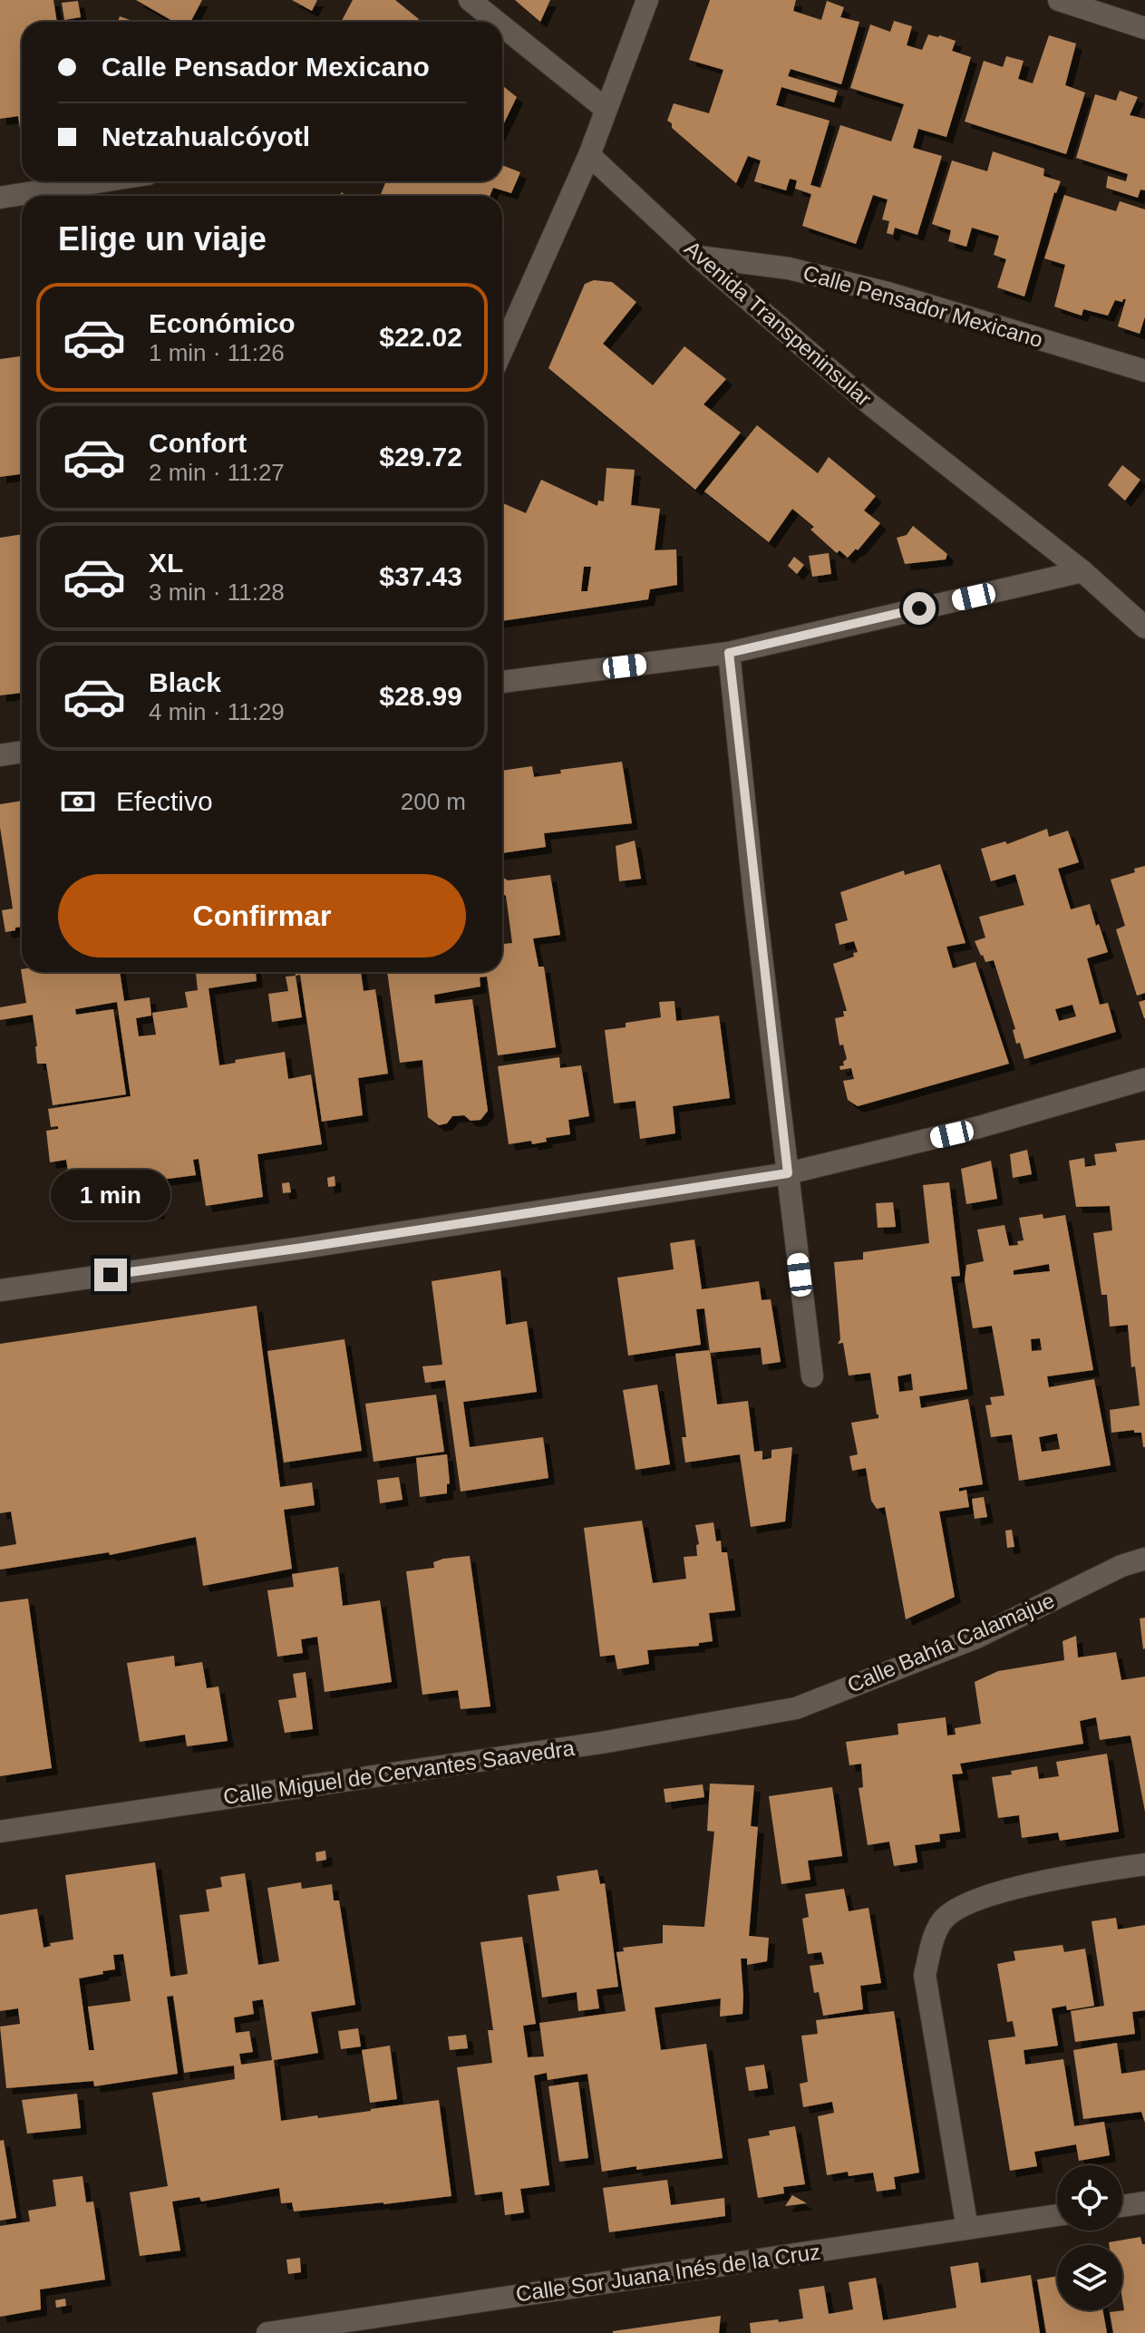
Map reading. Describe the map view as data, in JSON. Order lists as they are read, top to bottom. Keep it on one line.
{"streets":{"street":["Calle Pensador Mexicano","Avenida Transpeninsular","Calle Bahía Calamajue","Calle Miguel de Cervantes Saavedra","Calle Sor Juana Inés de la Cruz"]},"crossings":[["Calle Pensador Mexicano","Avenida Transpeninsular"],["Calle Bahía Calamajue","Calle Miguel de Cervantes Saavedra"]],"page":{"banner":["Calle Pensador Mexicano","Netzahualcóyotl"],"heading":"Elige un viaje","list":[{"name":"Económico","note":"1 min · 11:26","value":"$22.02"},{"name":"Confort","note":"2 min · 11:27","value":"$29.72"},{"name":"XL","note":"3 min · 11:28","value":"$37.43"},{"name":"Black","note":"4 min · 11:29","value":"$28.99"}],"pay":["Efectivo","200 m"],"buttons":"Confirmar","bubble":"1 min"}}
